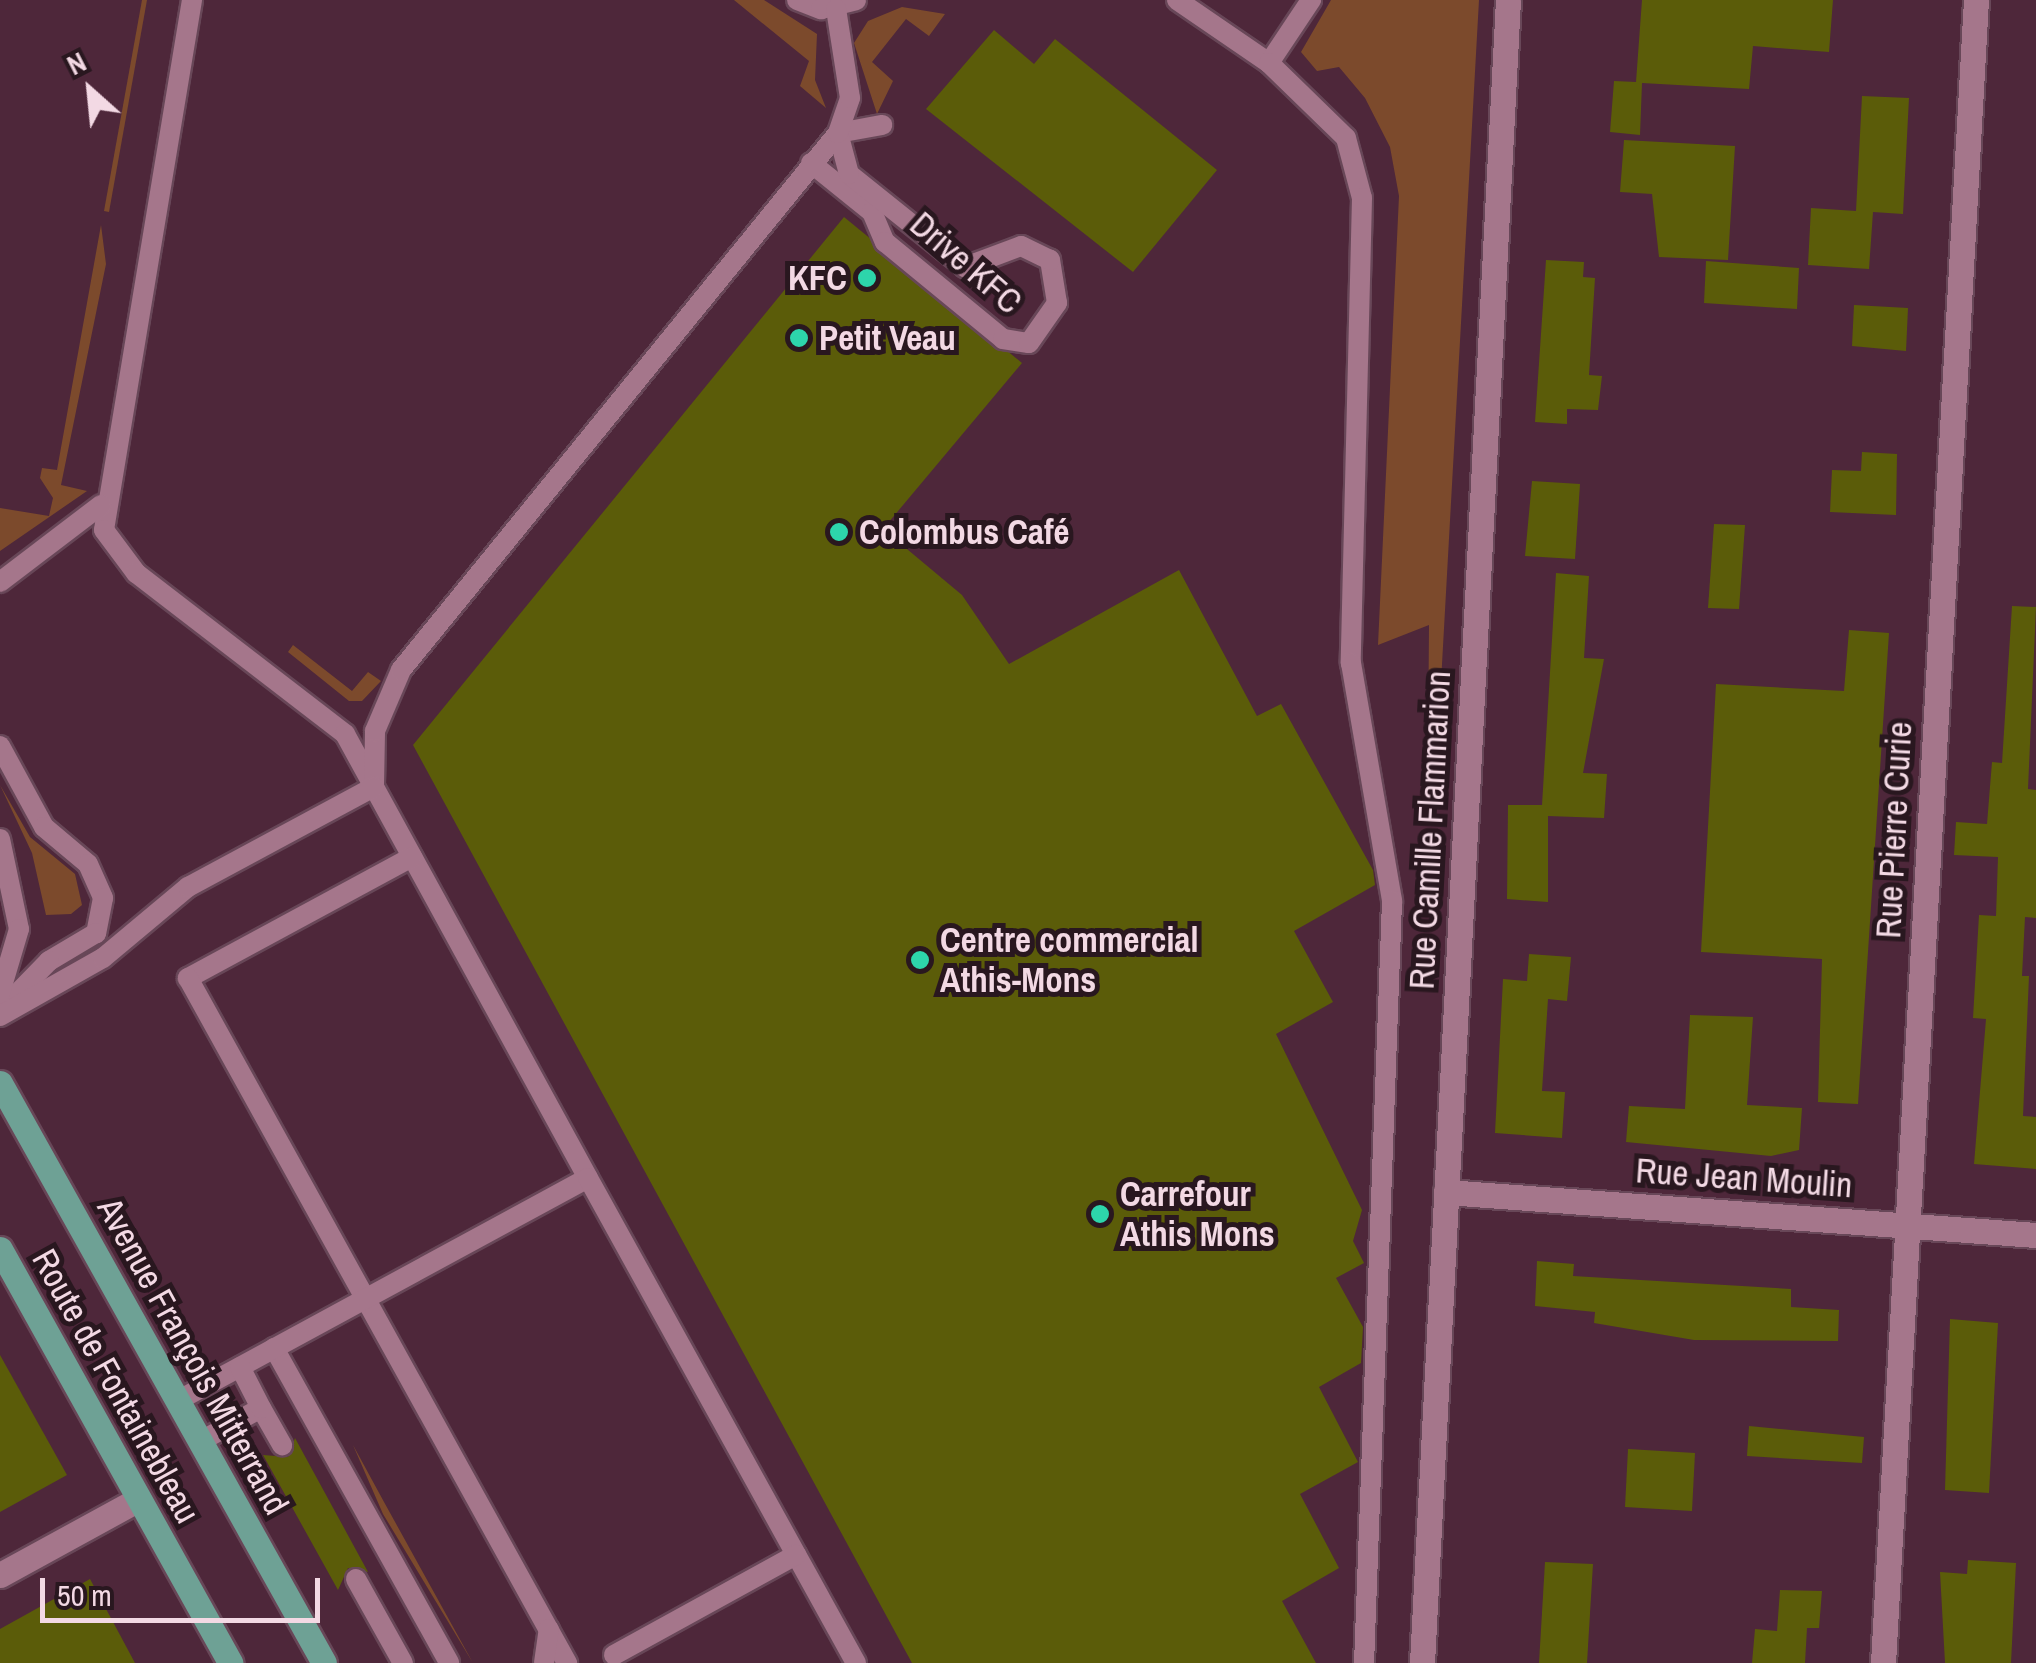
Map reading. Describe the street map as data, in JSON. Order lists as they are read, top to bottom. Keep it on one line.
{"streets":{"main road":["Avenue François Mitterrand","Route de Fontainebleau"],"street":["Rue Camille Flammarion","Rue Pierre Curie","Rue Jean Moulin"],"lane":["Drive KFC"]},"crossings":[["Rue Camille Flammarion","Rue Jean Moulin"],["Rue Pierre Curie","Rue Jean Moulin"]],"places":["KFC","Petit Veau","Colombus Café","Centre commercial Athis-Mons","Carrefour Athis Mons"],"scale_bar":"50 m","north":"top left"}
